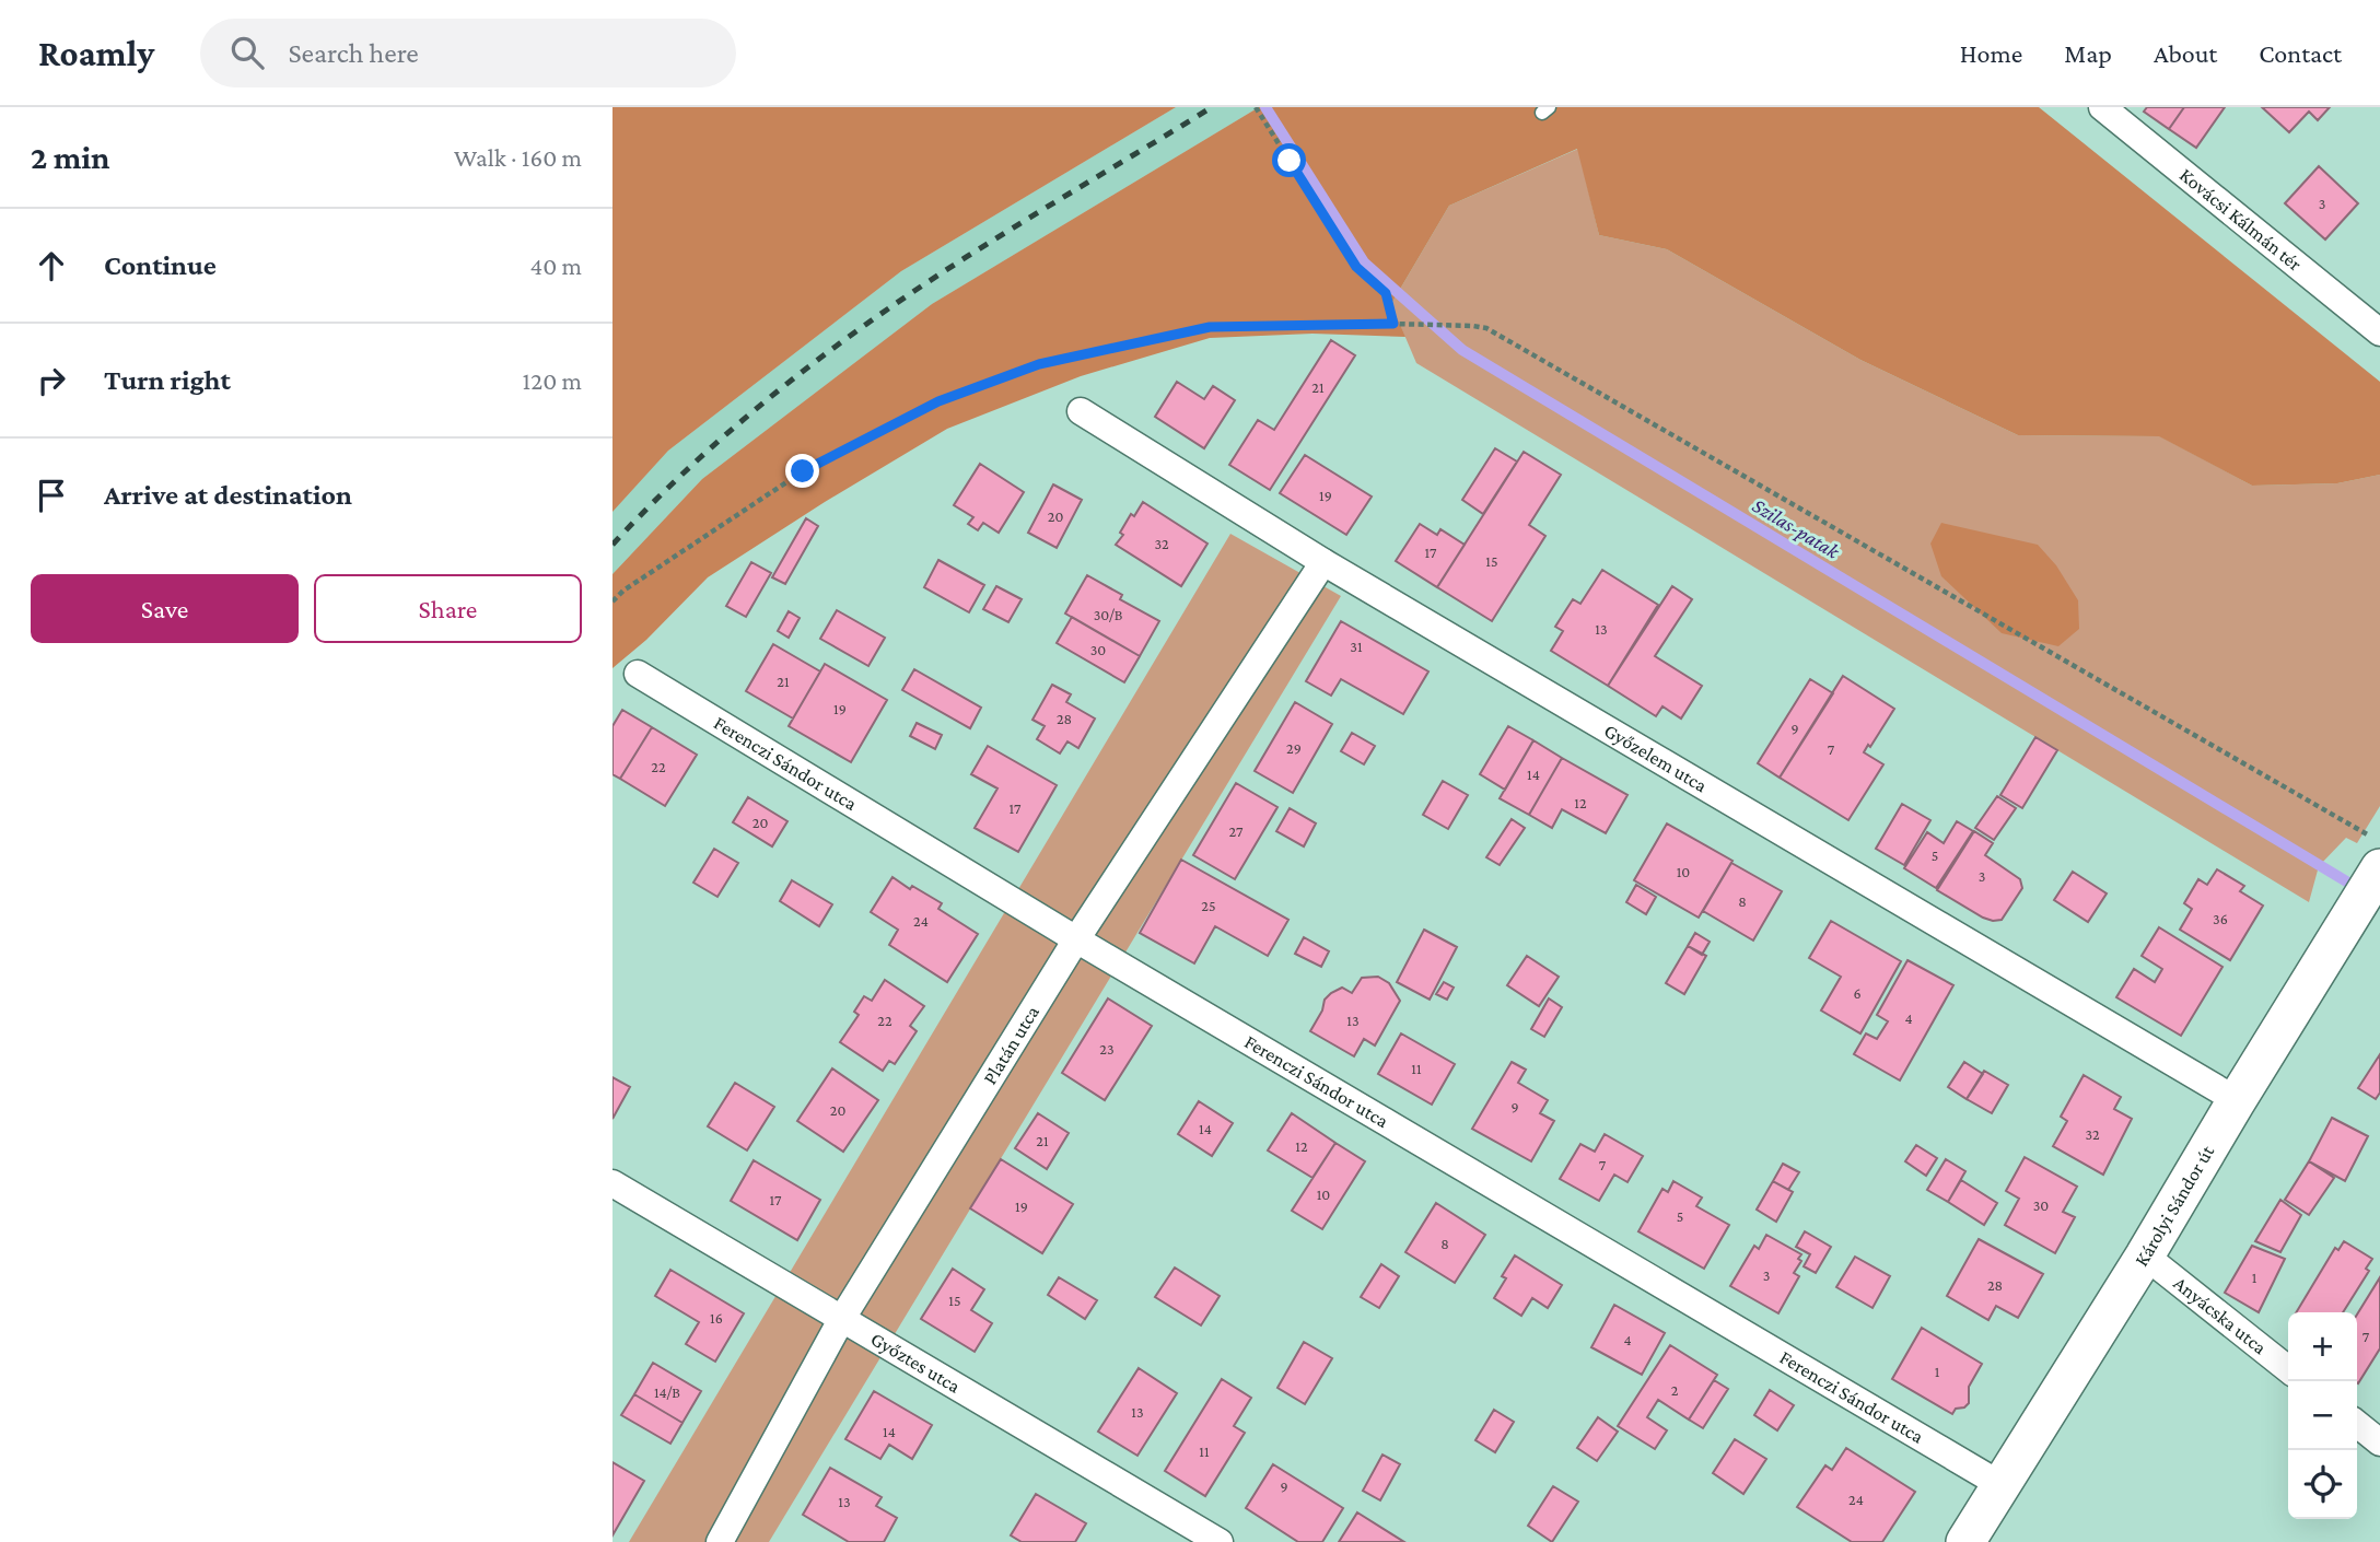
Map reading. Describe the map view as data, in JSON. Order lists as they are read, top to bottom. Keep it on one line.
{"streets":{"street":["Kovácsi Kálmán tér","Győzelem utca","Ferenczi Sándor utca","Platán utca","Károlyi Sándor út","Anyácska utca","Győztes utca"]},"crossings":[["Győzelem utca","Platán utca"],["Győzelem utca","Károlyi Sándor út"],["Ferenczi Sándor utca","Platán utca"],["Ferenczi Sándor utca","Károlyi Sándor út"],["Platán utca","Győztes utca"],["Károlyi Sándor út","Anyácska utca"]],"water":["Szilas-patak"],"house_numbers":["3","21","19","20","32","17","15","30/B","13","31","30","21","19","28","9","29","7","22","14","12","17","20","27","5","10","3","8","25","36","24","6","4","22","13","23","11","9","20","14","32","21","12","7","10","17","30","19","5","8","3","1","28","15","16","7","4","1","2","14/B","13","14","11","9","24","13"],"page":{"header":"Roamly","search":"Search here","nav":["Home","Map","About","Contact"],"heading":["2 min","Walk · 160 m"],"list":[["Continue","40 m"],["Turn right","120 m"],"Arrive at destination"],"buttons":["Save","Share"],"map_buttons":["+","−"]}}
